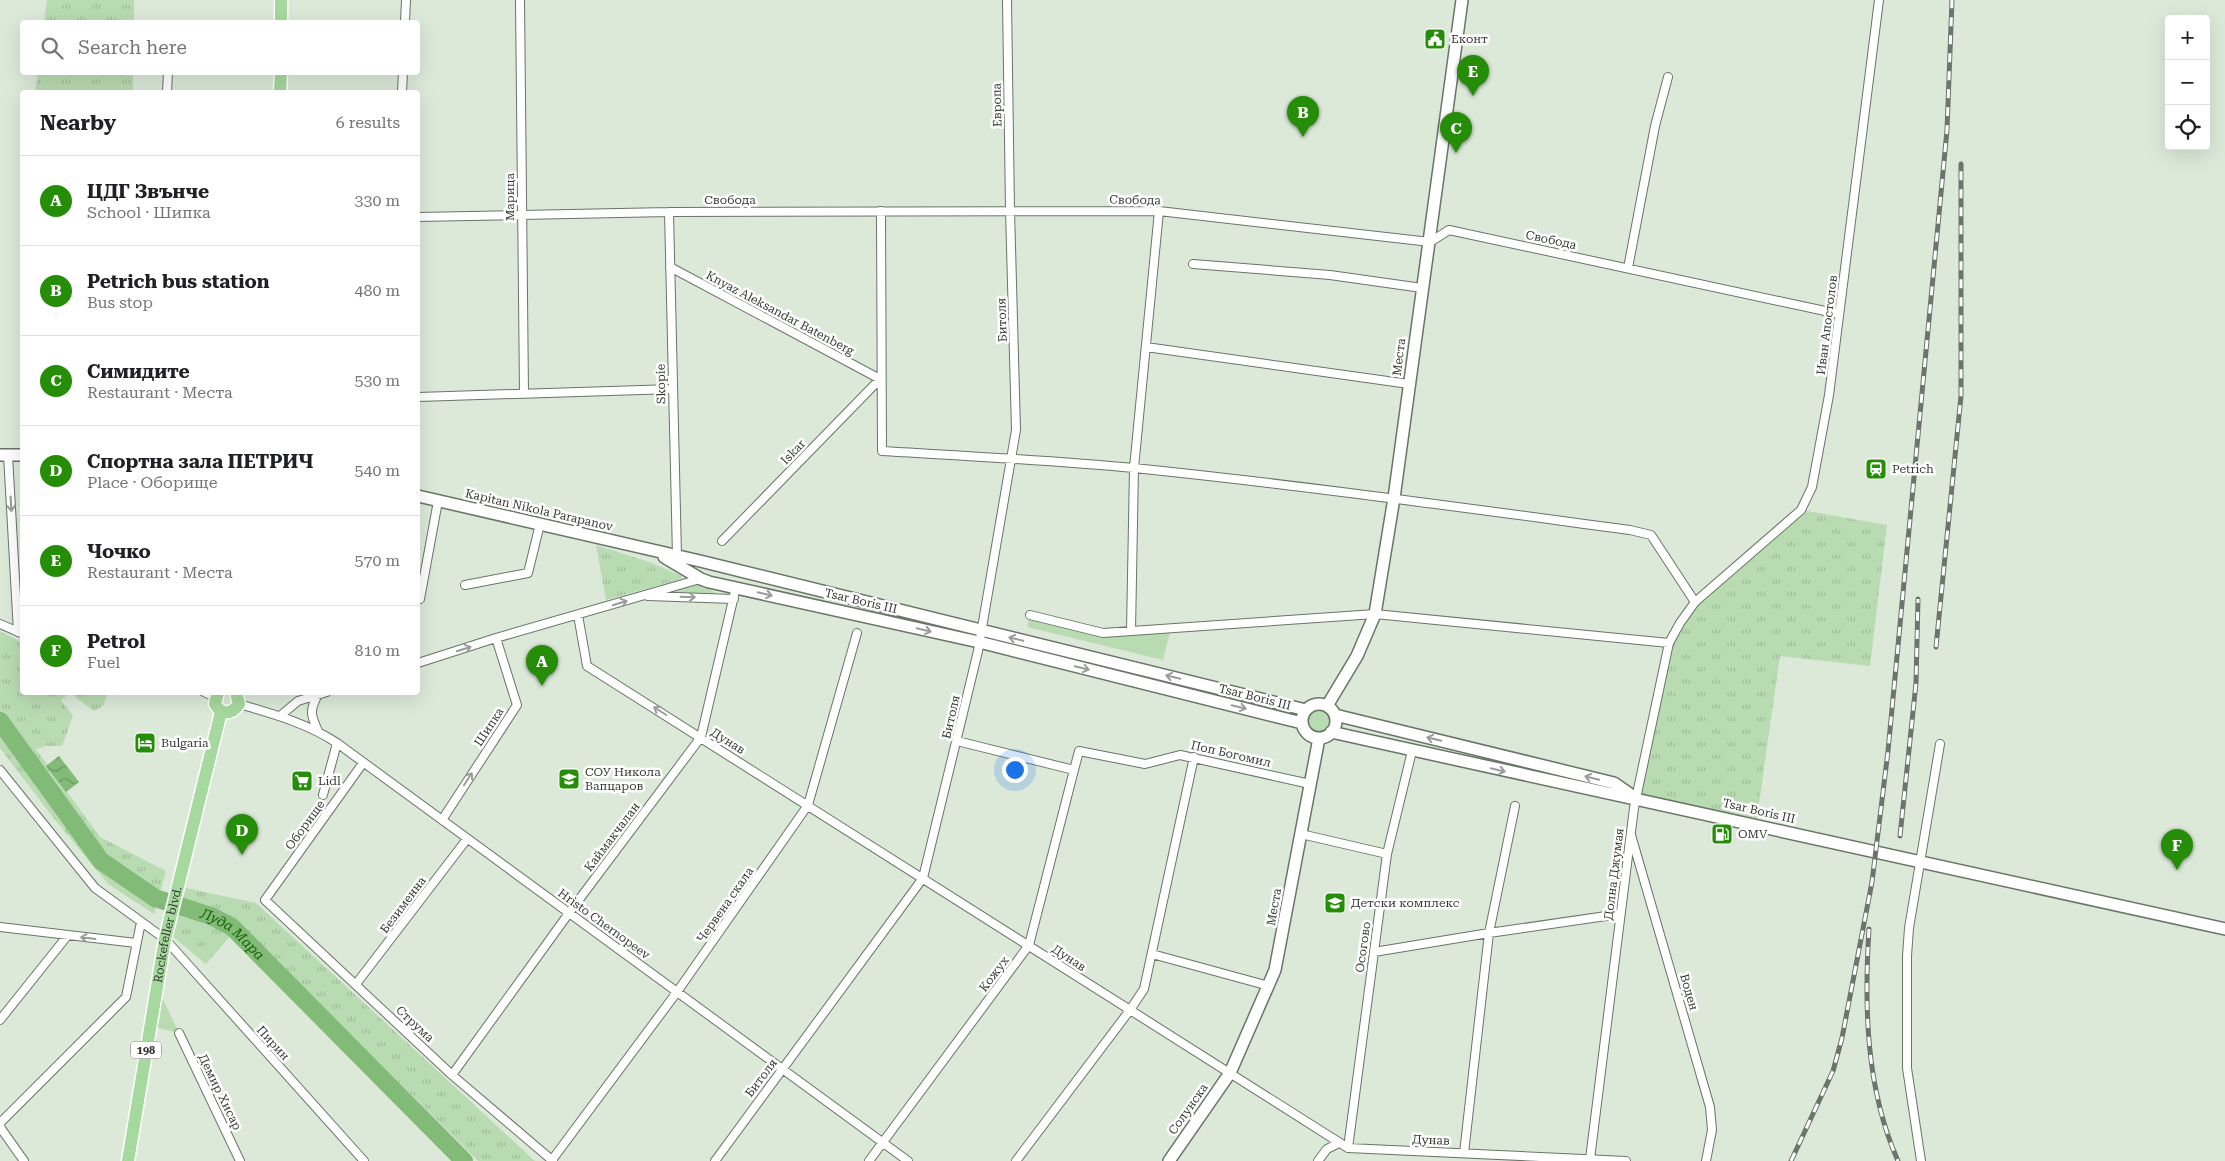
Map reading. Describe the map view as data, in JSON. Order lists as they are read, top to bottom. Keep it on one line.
{"streets":{"main road":["Места","Kapitan Nikola Parapanov","Tsar Boris III","Rockefeller blvd.","198","Солунска"],"street":["Европа","Марица","Свобода","Knyaz Aleksandar Batenberg","Битоля","Иван Апостолов","Skopie","Iskar","Шипка","Дунав","Поп Богомил","Оборище","Каймакчалан","Долна Джумая","Безименна","Червена скала","Hristo Chernopeev","Осогово","Кожух","Воден","Струма","Пирин","Демир Хисар"]},"crossings":[["Европа","Свобода"],["Европа","Битоля"],["Марица","Свобода"],["Свобода","Битоля"],["Свобода","Иван Апостолов"],["Свобода","Места"],["Свобода","Skopie"],["Knyaz Aleksandar Batenberg","Skopie"],["Knyaz Aleksandar Batenberg","Iskar"],["Битоля","Tsar Boris III"],["Битоля","Дунав"],["Битоля","Hristo Chernopeev"],["Иван Апостолов","Долна Джумая"],["Места","Tsar Boris III"],["Места","Дунав"],["Места","Поп Богомил"],["Места","Солунска"],["Skopie","Kapitan Nikola Parapanov"],["Kapitan Nikola Parapanov","Tsar Boris III"],["Tsar Boris III","Шипка"],["Tsar Boris III","Дунав"],["Tsar Boris III","Каймакчалан"],["Tsar Boris III","Долна Джумая"],["Tsar Boris III","Осогово"],["Шипка","Hristo Chernopeev"],["Дунав","Каймакчалан"],["Дунав","Долна Джумая"],["Дунав","Червена скала"],["Дунав","Осогово"],["Дунав","Кожух"],["Дунав","Солунска"],["Поп Богомил","Кожух"],["Оборище","Hristo Chernopeev"],["Оборище","Струма"],["Каймакчалан","Hristo Chernopeev"],["Каймакчалан","Струма"],["Долна Джумая","Воден"],["Безименна","Hristo Chernopeev"],["Безименна","Струма"],["Червена скала","Hristo Chernopeev"],["Червена скала","Струма"],["Hristo Chernopeev","Кожух"],["Rockefeller blvd.","Пирин"]],"one_way":["Шипка"],"water":["Луда Мара"],"places":{"public building":["Еконт"],"station":["Petrich"],"hotel":["Bulgaria"],"school or university":["СОУ Никола Вапцаров","Детски комплекс"],"supermarket":["Lidl"],"fuel station":["OMV"]},"page":{"map_buttons":["+","−"],"search":"Search here","pins":["E","B","C","A","D","F"],"heading":["Nearby","6 results"],"list":[{"mark":"A","name":"ЦДГ Звънче","note":"School · Шипка","value":"330 m"},{"mark":"B","name":"Petrich bus station","note":"Bus stop","value":"480 m"},{"mark":"C","name":"Симидите","note":"Restaurant · Места","value":"530 m"},{"mark":"D","name":"Спортна зала ПЕТРИЧ","note":"Place · Оборище","value":"540 m"},{"mark":"E","name":"Чочко","note":"Restaurant · Места","value":"570 m"},{"mark":"F","name":"Petrol","note":"Fuel","value":"810 m"}]}}
